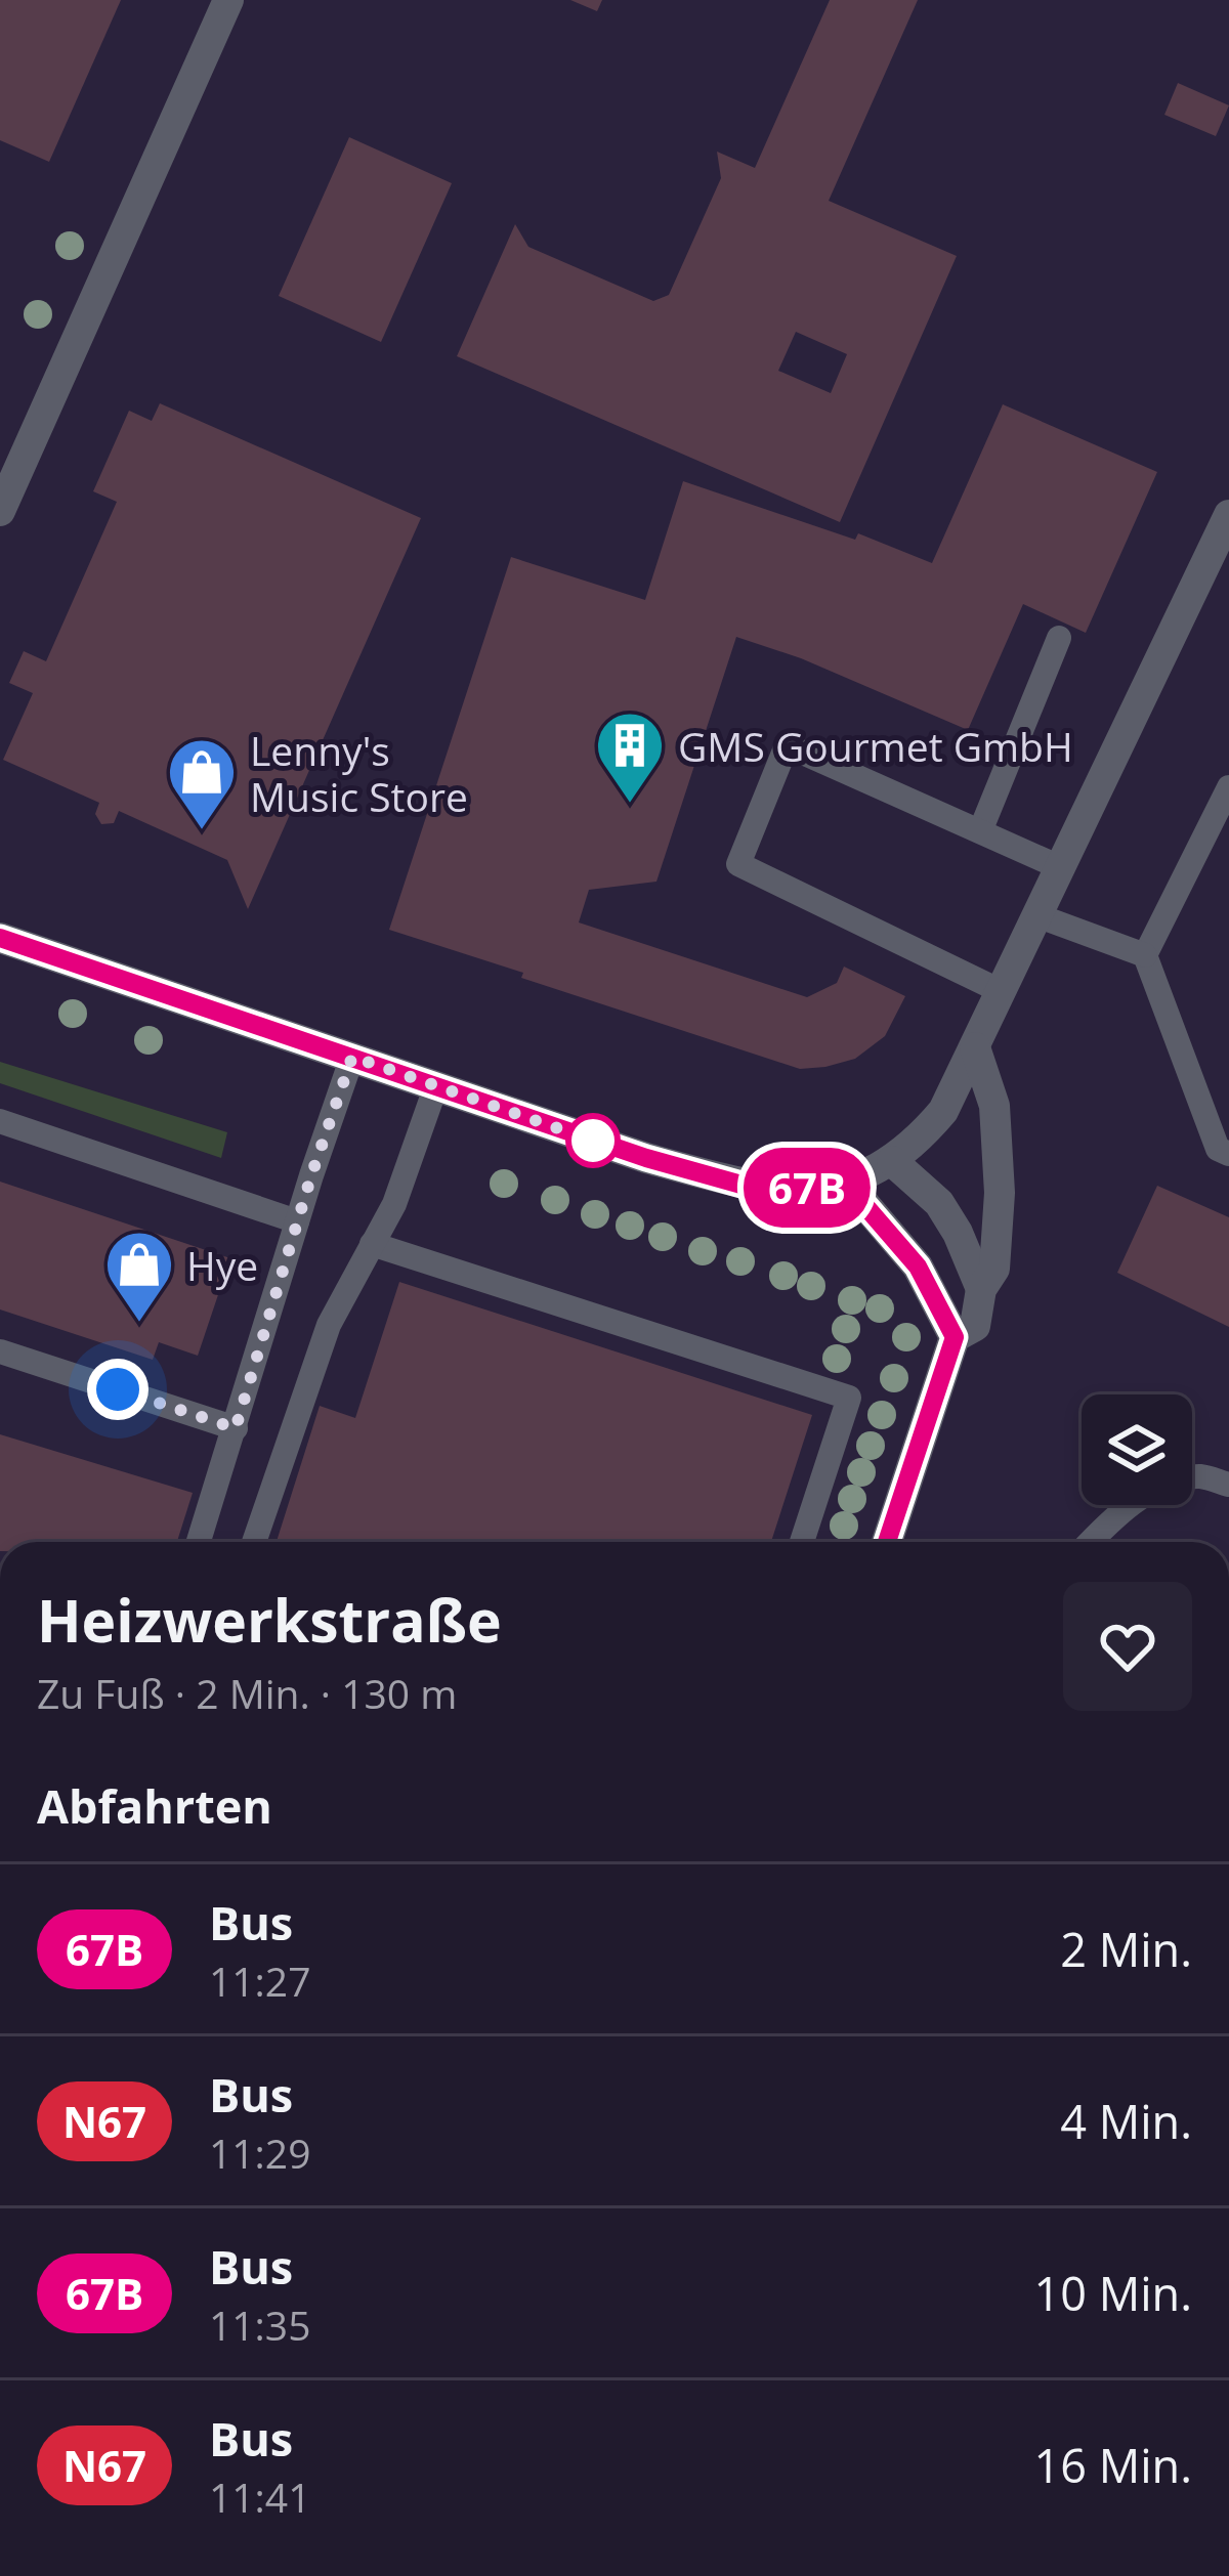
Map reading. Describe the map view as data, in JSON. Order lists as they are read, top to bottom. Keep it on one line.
{"places":{"building":["GMS Gourmet GmbH"],"shop":["Lenny's Music Store","Hye"]},"lines":["bus line 67B"],"page":{"on_map":"67B","heading":[["Heizwerkstraße","Zu Fuß · 2 Min. · 130 m"],"Abfahrten"],"list":[{"mark":"67B","name":"Bus","note":"11:27","value":"2 Min."},{"mark":"N67","name":"Bus","note":"11:29","value":"4 Min."},{"mark":"67B","name":"Bus","note":"11:35","value":"10 Min."},{"mark":"N67","name":"Bus","note":"11:41","value":"16 Min."}]}}
